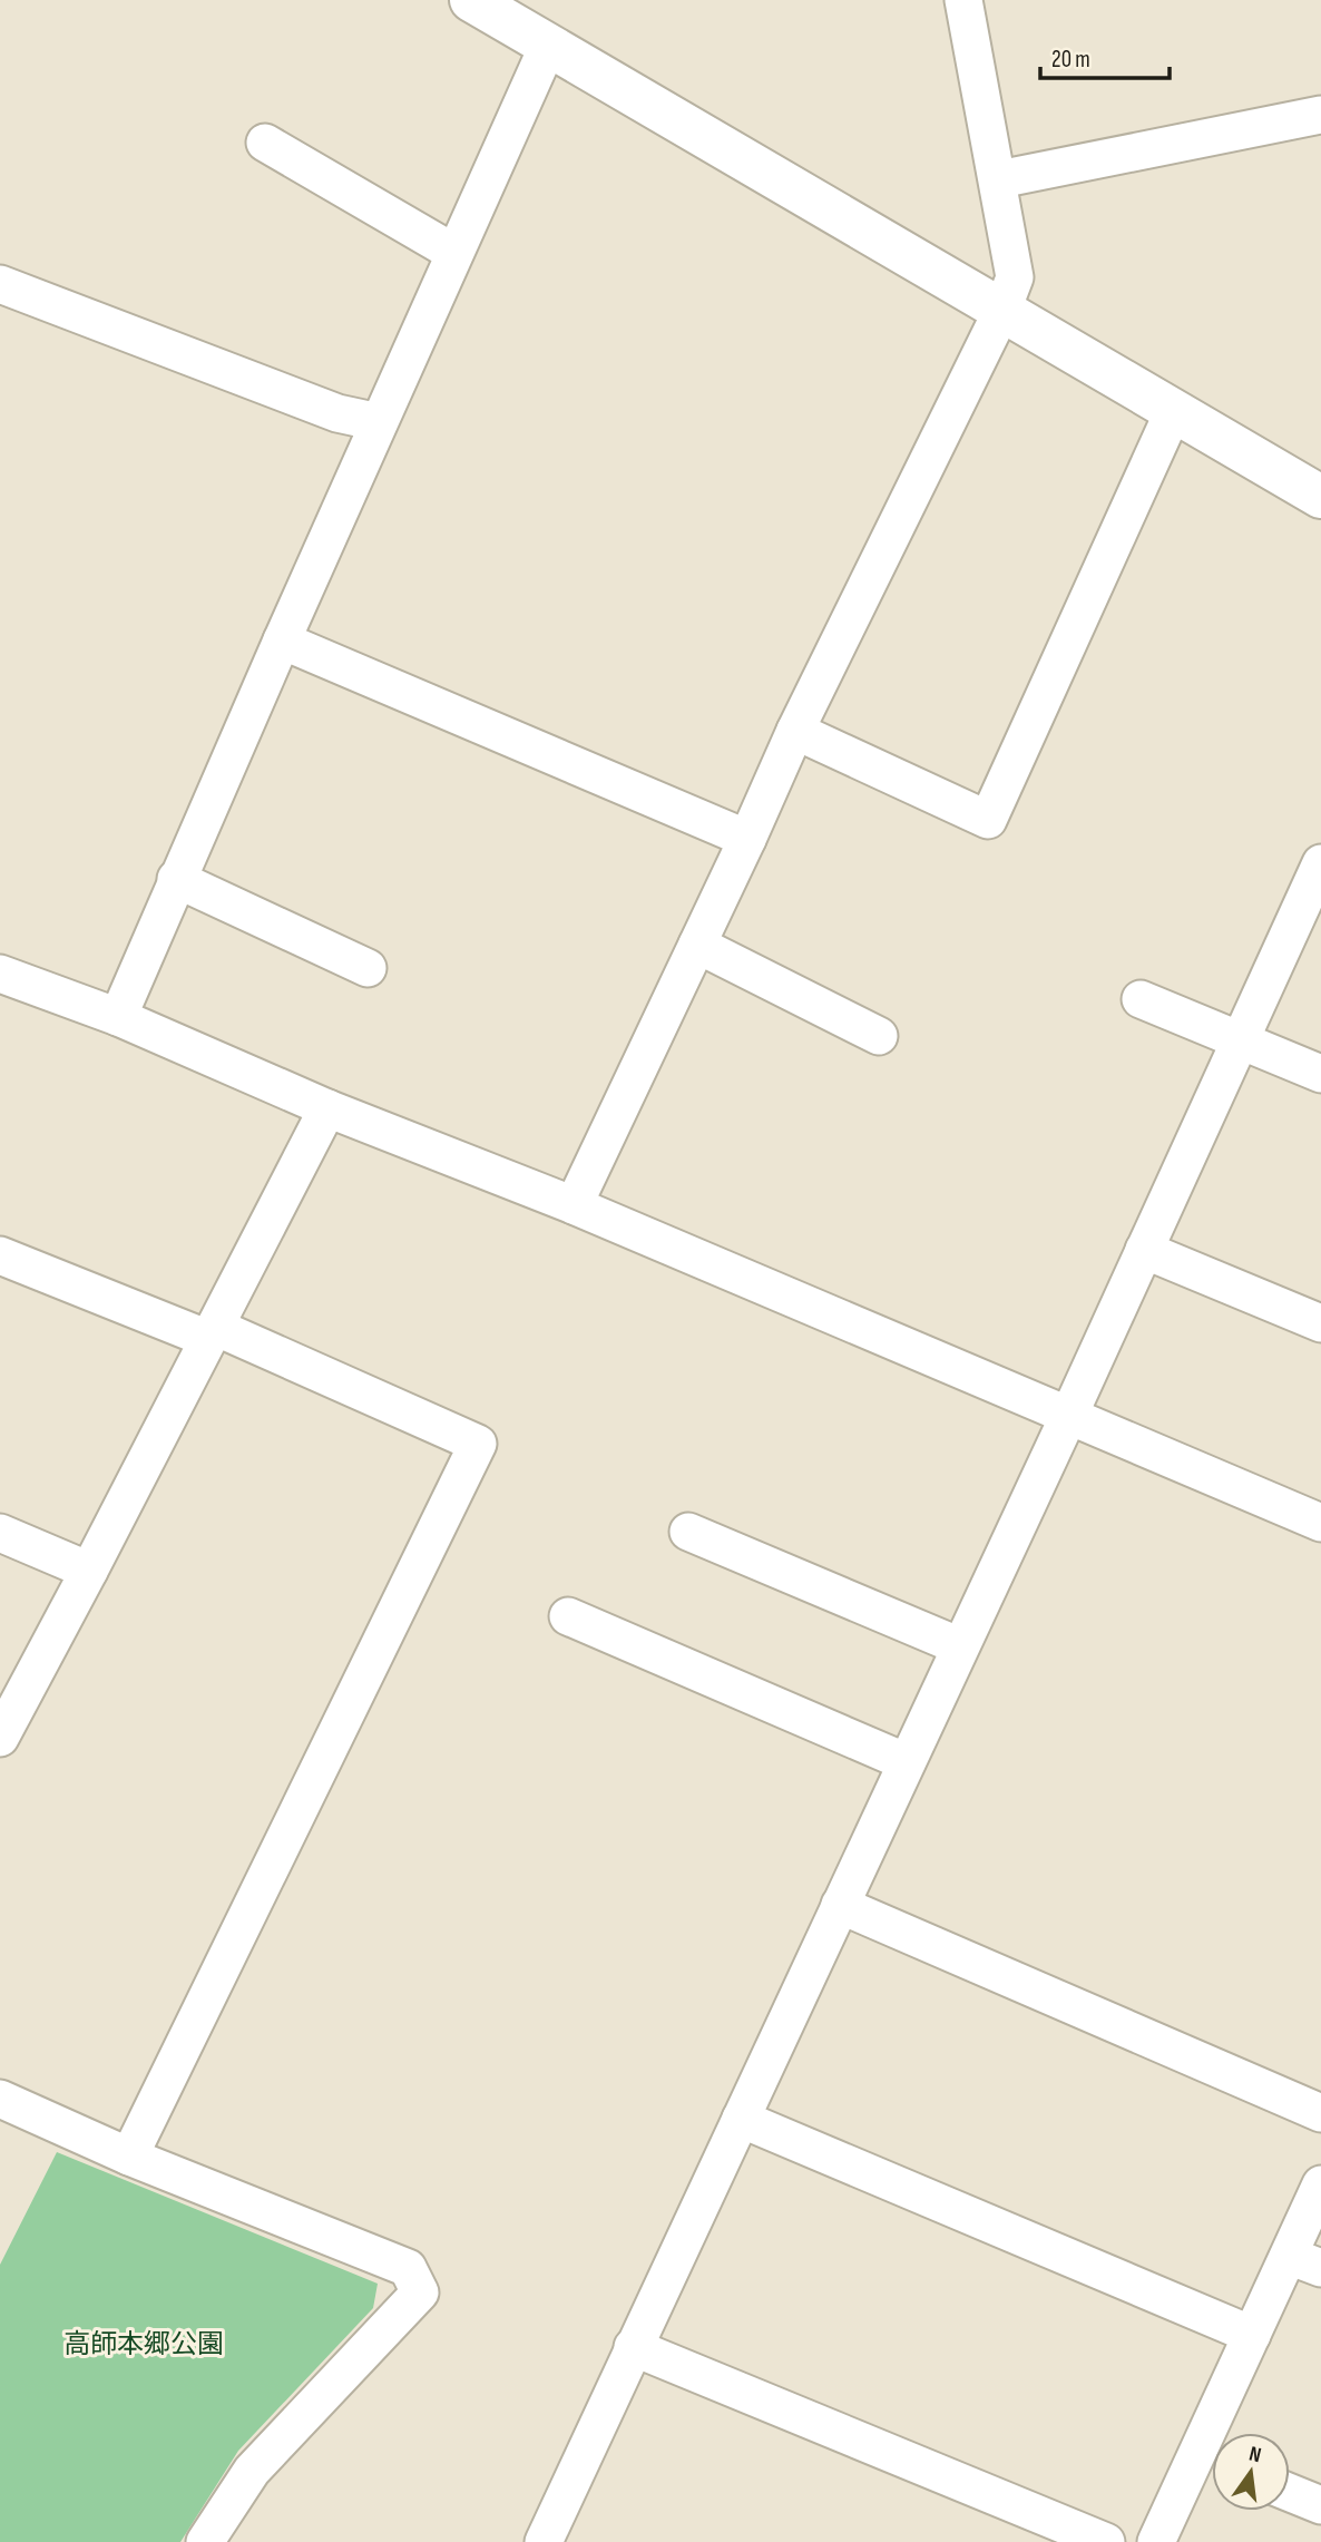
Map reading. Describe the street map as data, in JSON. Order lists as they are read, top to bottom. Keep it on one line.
{"parks":["高師本郷公園"],"scale_bar":"20 m","north":"top"}
